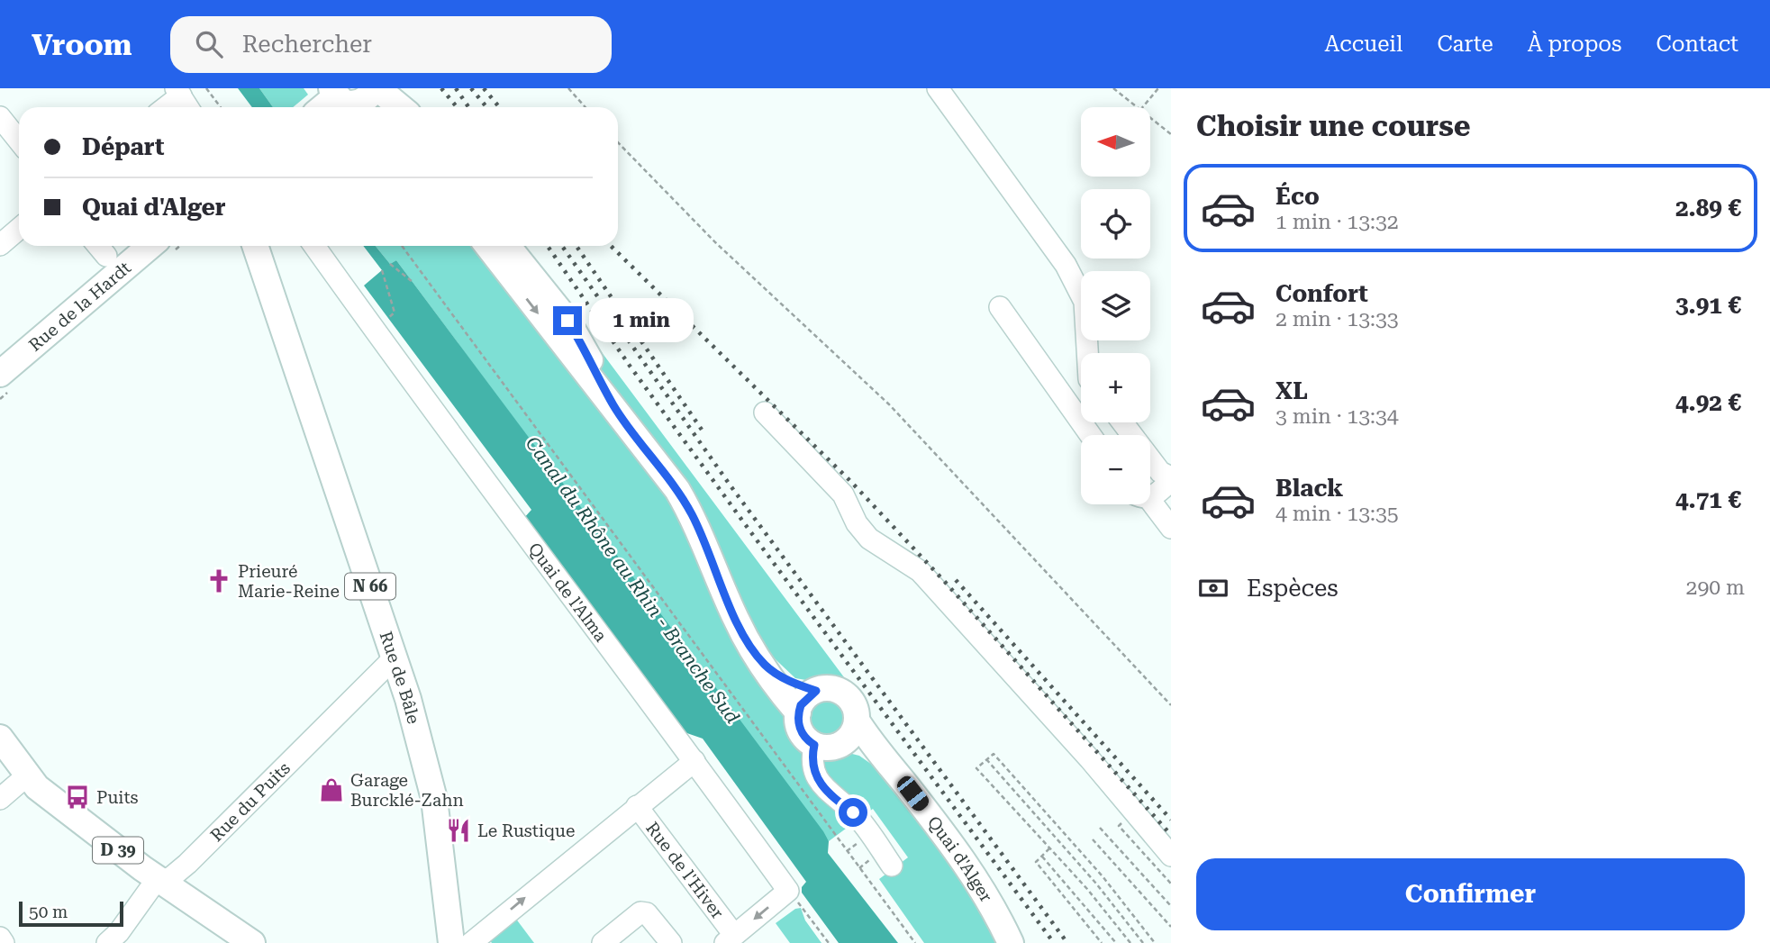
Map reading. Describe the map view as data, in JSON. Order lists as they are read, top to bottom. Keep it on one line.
{"streets":{"main road":["Rue de la Hardt","N 66","Rue de Bâle","D 39","Quai d'Alger"],"street":["Quai de l'Alma","Rue du Puits","Rue de l'Hiver"]},"crossings":[["Rue de Bâle","Rue du Puits"],["Rue du Puits","D 39"]],"water":["Canal du Rhône au Rhin - Branche Sud"],"places":{"church":["Prieuré Marie-Reine"],"shop":["Garage Burcklé-Zahn"],"bus stop":["Puits"],"restaurant":["Le Rustique"]},"scale_bar":"50 m","north":"left","page":{"header":"Vroom","search":"Rechercher","nav":["Accueil","Carte","À propos","Contact"],"heading":"Choisir une course","map_buttons":["+","−"],"banner":["Départ","Quai d'Alger"],"list":[{"name":"Éco","note":"1 min · 13:32","value":"2.89 €"},{"name":"Confort","note":"2 min · 13:33","value":"3.91 €"},{"name":"XL","note":"3 min · 13:34","value":"4.92 €"},{"name":"Black","note":"4 min · 13:35","value":"4.71 €"}],"bubble":"1 min","pay":["Espèces","290 m"],"buttons":"Confirmer","scale":"50 m"}}
